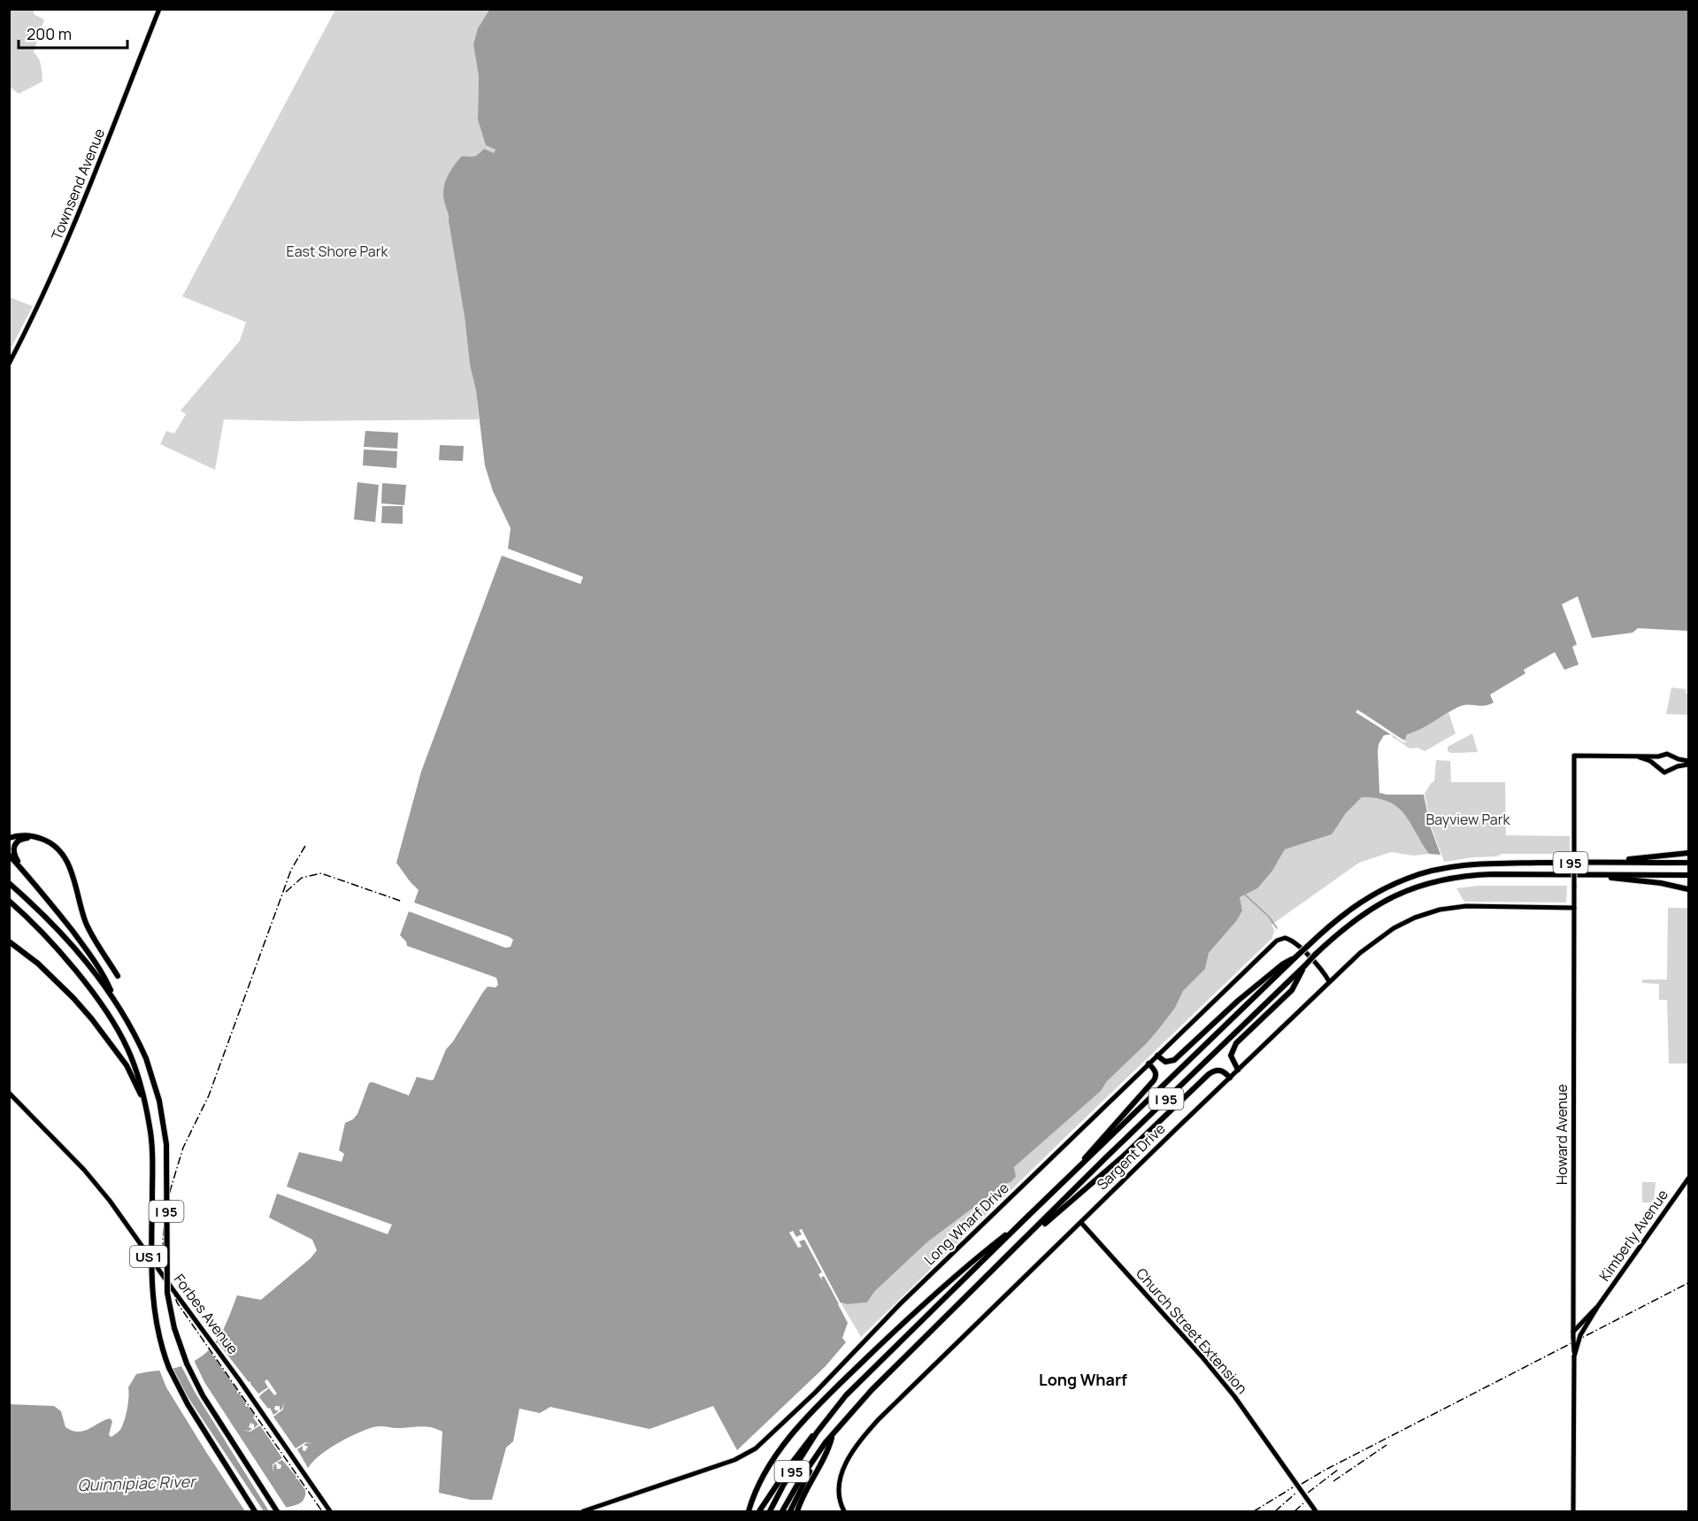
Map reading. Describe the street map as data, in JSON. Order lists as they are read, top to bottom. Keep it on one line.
{"streets":{"highway":["I 95"],"main road":["Townsend Avenue","Howard Avenue","Sargent Drive","Long Wharf Drive","Kimberly Avenue","US 1","Forbes Avenue","Church Street Extension"]},"crossings":[["Howard Avenue","Sargent Drive"],["Sargent Drive","Long Wharf Drive"],["Sargent Drive","Church Street Extension"]],"districts":["Long Wharf"],"water":["Quinnipiac River"],"parks":["East Shore Park","Bayview Park"],"scale_bar":"200 m"}
